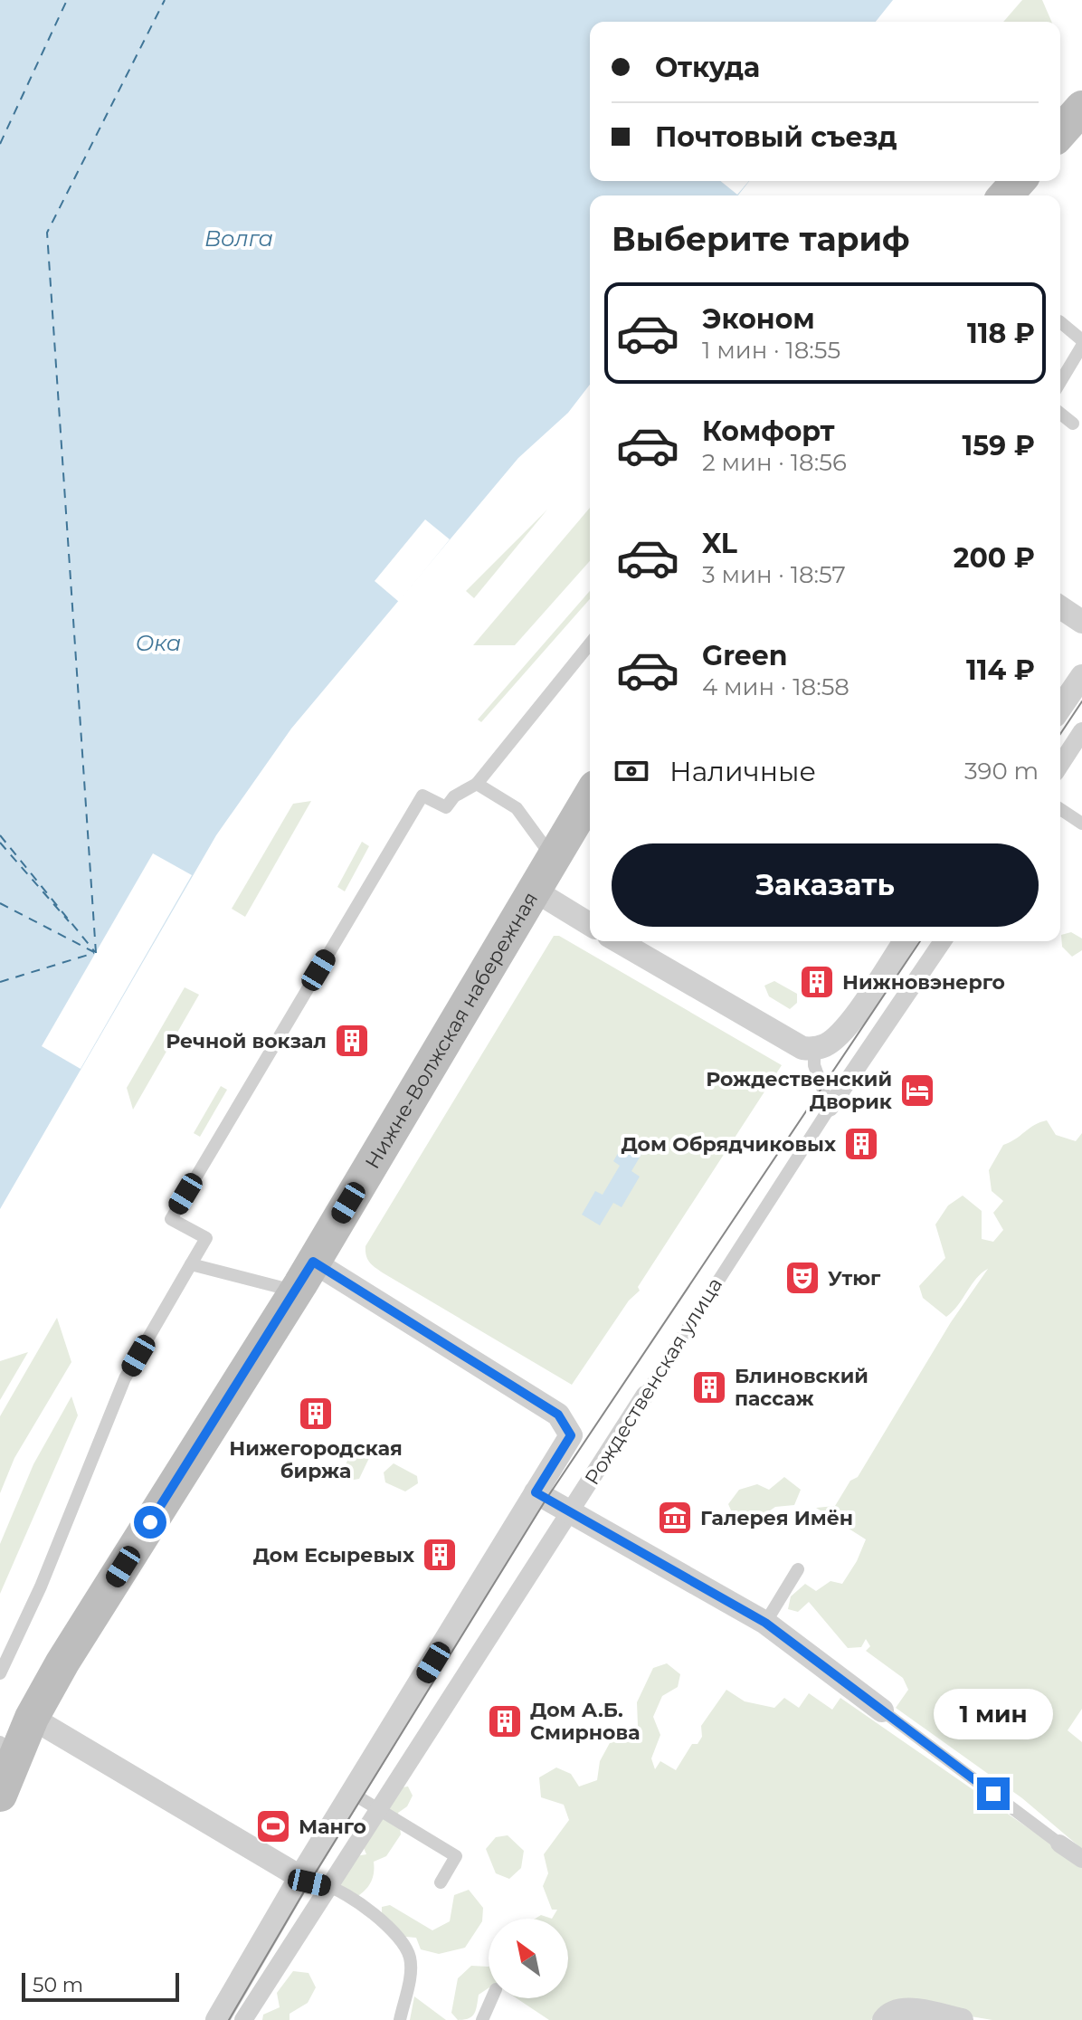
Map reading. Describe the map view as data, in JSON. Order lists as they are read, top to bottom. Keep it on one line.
{"streets":{"main road":["Нижне-Волжская набережная"],"street":["Рождественская улица"]},"crossings":[["Нижне-Волжская набережная","Рождественская улица"]],"water":["Волга","Ока"],"places":{"building":["Нижновэнерго","Речной вокзал","Дом Обрядчиковых","Блиновский пассаж","Нижегородская биржа","Дом Есыревых","Дом А.Б. Смирнова"],"hotel":["Рождественский Дворик"],"theatre":["Утюг"],"museum":["Галерея Имён"],"sports":["Манго"]},"scale_bar":"50 m","north":"top left","page":{"banner":["Откуда","Почтовый съезд"],"heading":"Выберите тариф","list":[{"name":"Эконом","note":"1 мин · 18:55","value":"118 ₽"},{"name":"Комфорт","note":"2 мин · 18:56","value":"159 ₽"},{"name":"XL","note":"3 мин · 18:57","value":"200 ₽"},{"name":"Green","note":"4 мин · 18:58","value":"114 ₽"}],"pay":["Наличные","390 m"],"buttons":"Заказать","bubble":"1 мин","scale":"50 m"}}
